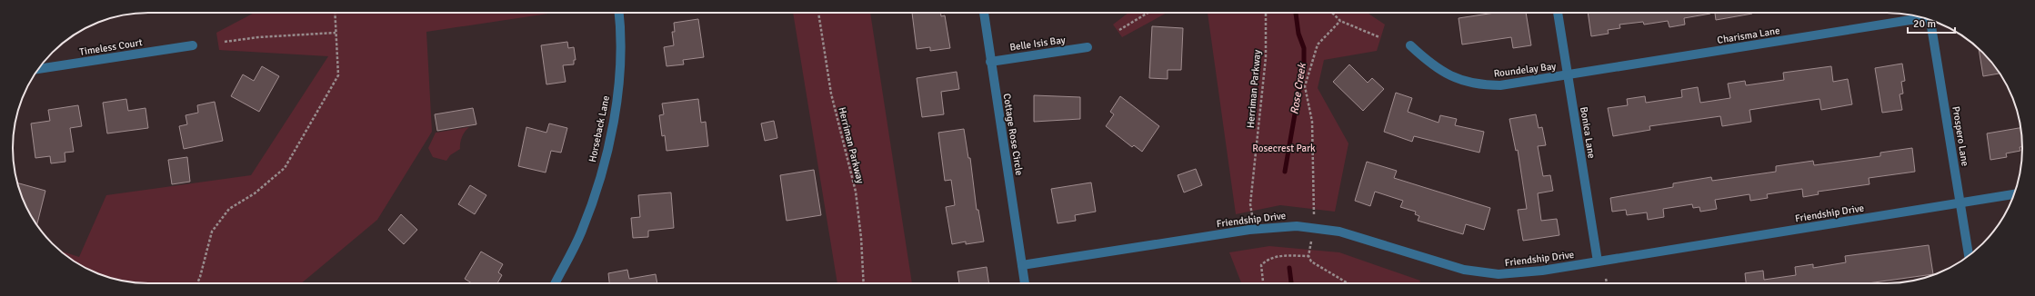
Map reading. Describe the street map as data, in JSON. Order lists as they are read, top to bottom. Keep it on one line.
{"streets":{"street":["Charisma Lane","Belle Isis Bay","Timeless Court","Roundelay Bay","Horseback Lane","Bonica Lane","Cottage Rose Circle","Prospero Lane","Friendship Drive"],"path":["Herriman Parkway"]},"crossings":[["Charisma Lane","Roundelay Bay"],["Charisma Lane","Bonica Lane"],["Belle Isis Bay","Cottage Rose Circle"],["Roundelay Bay","Bonica Lane"],["Bonica Lane","Friendship Drive"],["Cottage Rose Circle","Friendship Drive"],["Prospero Lane","Friendship Drive"]],"water":["Rose Creek"],"parks":["Rosecrest Park"],"scale_bar":"20 m"}
